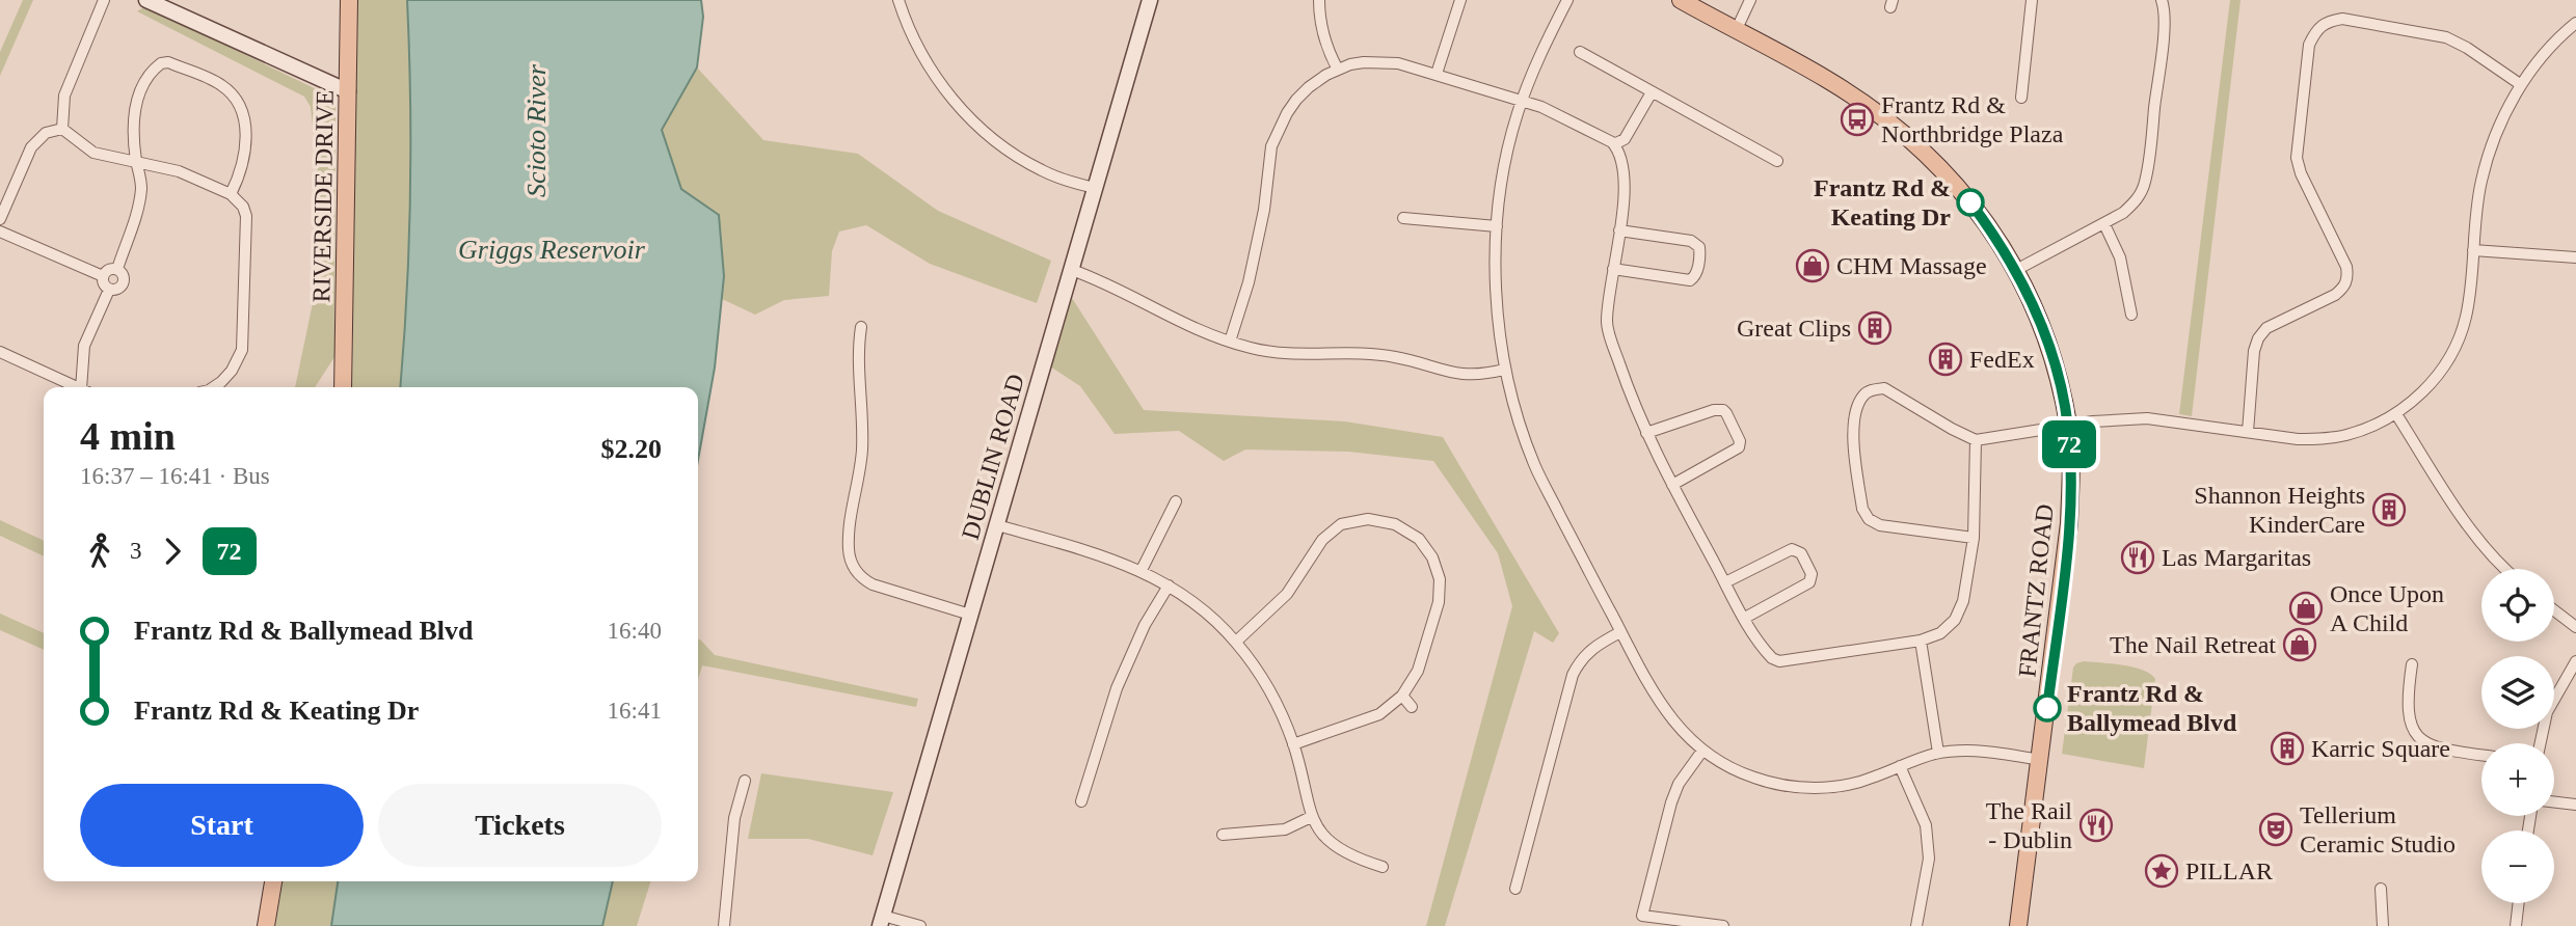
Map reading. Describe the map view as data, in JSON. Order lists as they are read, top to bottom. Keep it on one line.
{"streets":{"main road":["RIVERSIDE DRIVE","DUBLIN ROAD","FRANTZ ROAD"]},"water":["Scioto River","Griggs Reservoir"],"places":{"bus stop":["Frantz Rd & Northbridge Plaza"],"other":["Frantz Rd & Keating Dr","Frantz Rd & Ballymead Blvd"],"shop":["CHM Massage","Once Upon A Child","The Nail Retreat"],"building":["Great Clips","FedEx","Shannon Heights KinderCare","Karric Square"],"restaurant":["Las Margaritas","The Rail - Dublin"],"theatre":["Tellerium Ceramic Studio"],"place":["PILLAR"]},"lines":["bus line 72"],"page":{"on_map":"72","heading":["4 min","16:37 – 16:41 · Bus","$2.20"],"legs":["3","72"],"map_buttons":["+","−"],"list":[{"name":"Frantz Rd & Ballymead Blvd","value":"16:40"},{"name":"Frantz Rd & Keating Dr","value":"16:41"}],"buttons":["Start","Tickets"]}}
